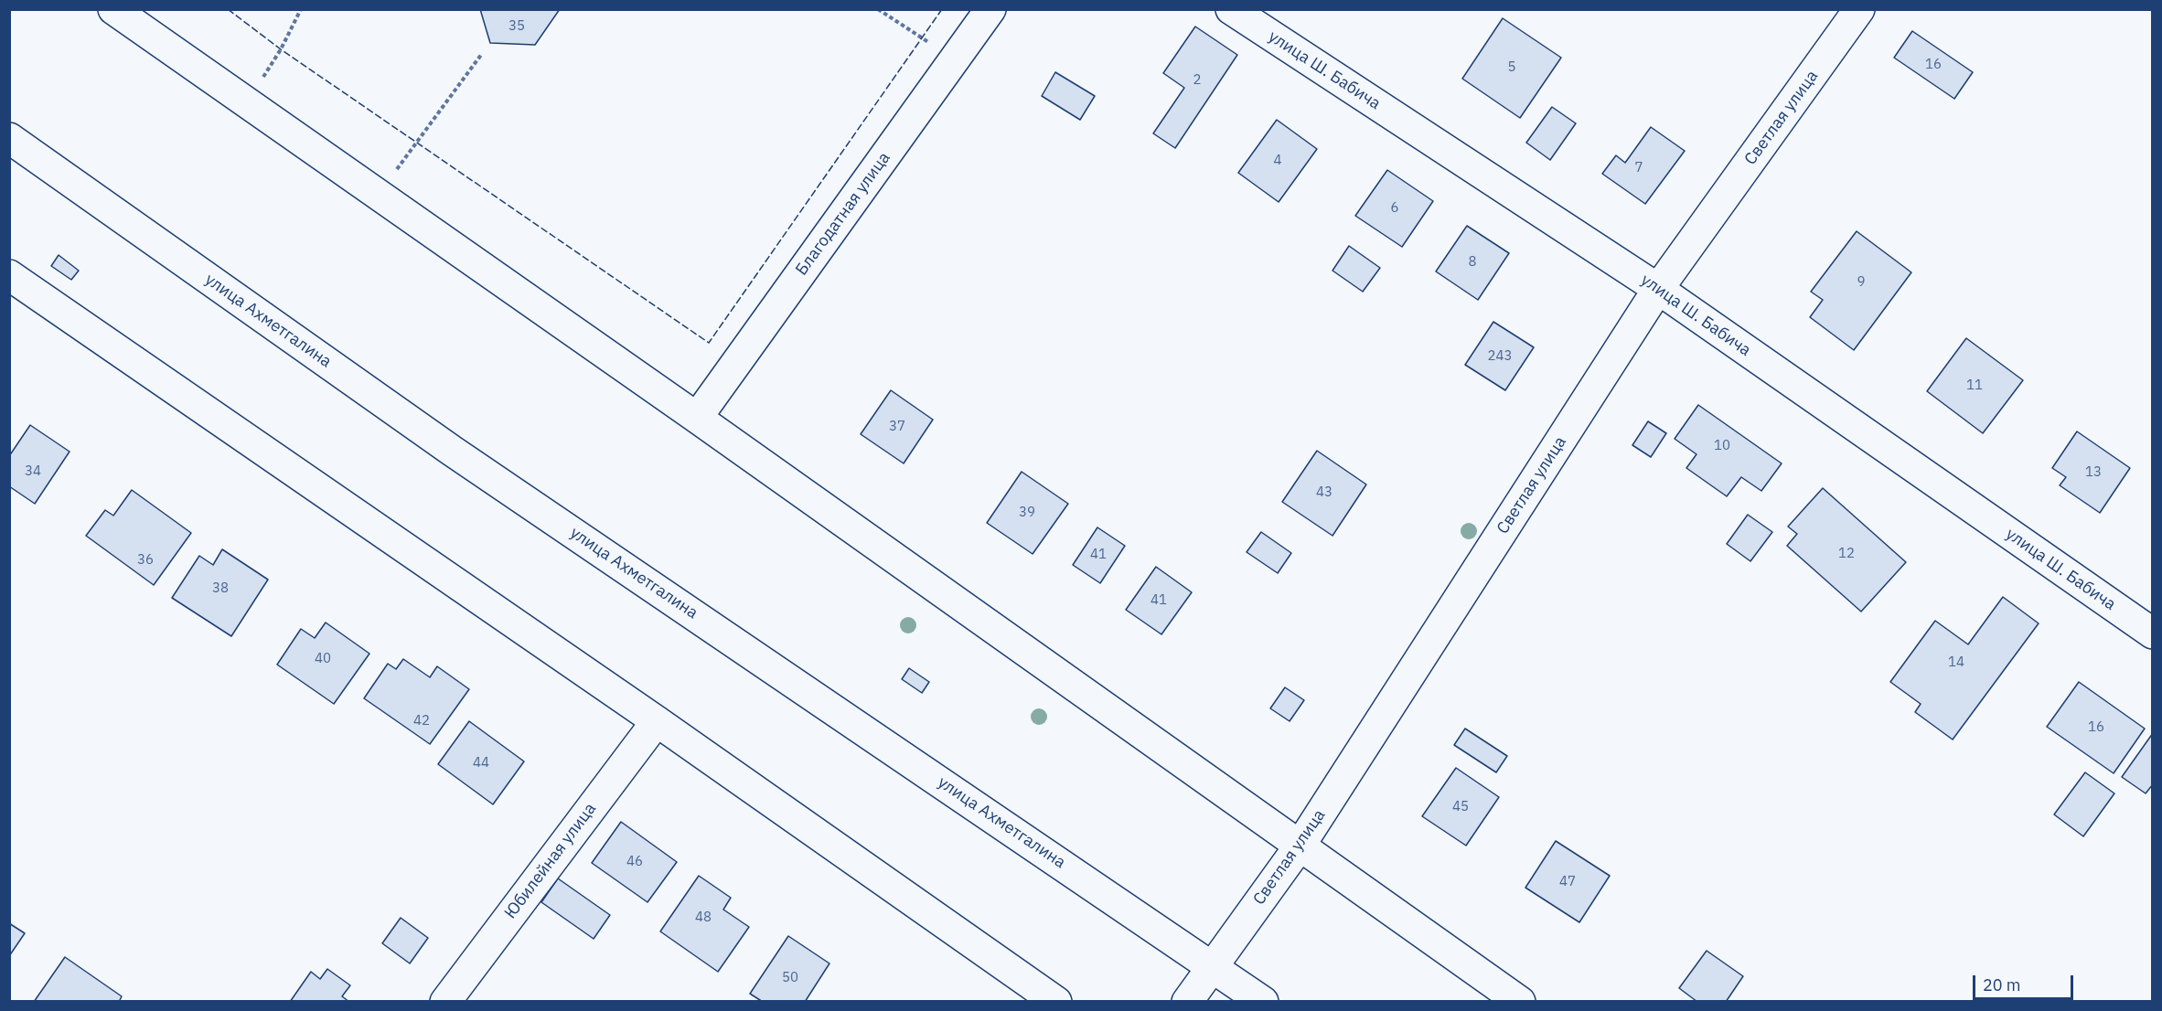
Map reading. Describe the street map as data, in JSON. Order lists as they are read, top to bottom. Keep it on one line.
{"streets":{"street":["улица Ш. Бабича","Светлая улица","Благодатная улица","улица Ахметгалина","Юбилейная улица"]},"crossings":[["улица Ш. Бабича","Светлая улица"],["Светлая улица","улица Ахметгалина"]],"house_numbers":["35","16","5","2","4","7","6","8","9","243","11","37","10","34","13","43","39","12","41","36","38","41","40","14","42","16","44","45","46","47","48","50"],"scale_bar":"20 m"}
